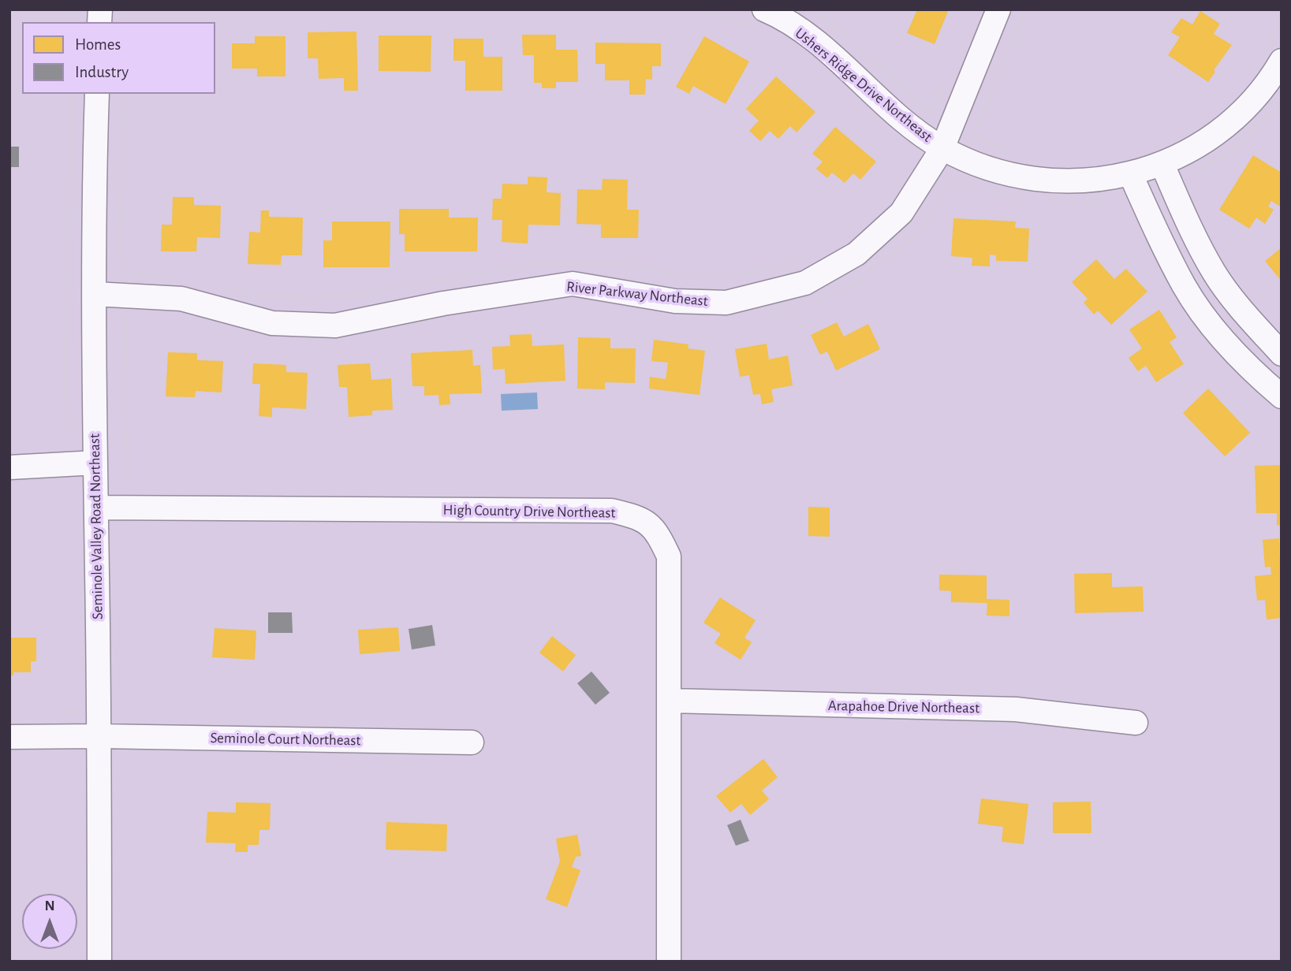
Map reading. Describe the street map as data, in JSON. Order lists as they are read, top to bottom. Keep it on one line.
{"streets":{"street":["Ushers Ridge Drive Northeast","River Parkway Northeast","High Country Drive Northeast","Seminole Valley Road Northeast","Arapahoe Drive Northeast","Seminole Court Northeast"]},"crossings":[["Ushers Ridge Drive Northeast","River Parkway Northeast"],["River Parkway Northeast","Seminole Valley Road Northeast"],["High Country Drive Northeast","Seminole Valley Road Northeast"],["High Country Drive Northeast","Arapahoe Drive Northeast"],["Seminole Valley Road Northeast","Seminole Court Northeast"]],"legend":["Homes","Industry"],"north":"top"}
